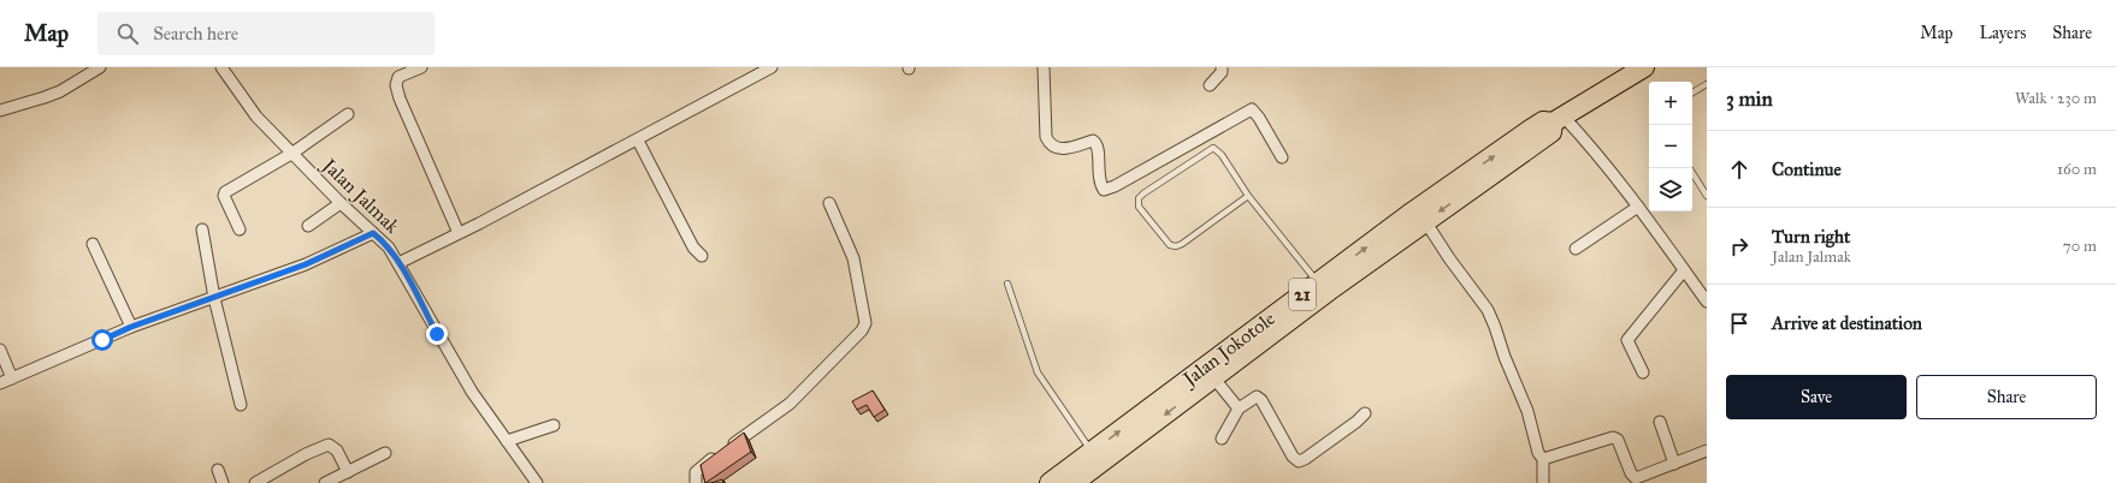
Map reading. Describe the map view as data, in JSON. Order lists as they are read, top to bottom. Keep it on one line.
{"streets":{"highway":["21","Jalan Jokotole"],"street":["Jalan Jalmak"]},"page":{"header":"Map","search":"Search here","nav":["Map","Layers","Share"],"heading":["3 min","Walk · 230 m"],"map_buttons":["+","−"],"list":[["Continue","160 m"],["Turn right","Jalan Jalmak","70 m"],"Arrive at destination"],"buttons":["Save","Share"]}}
